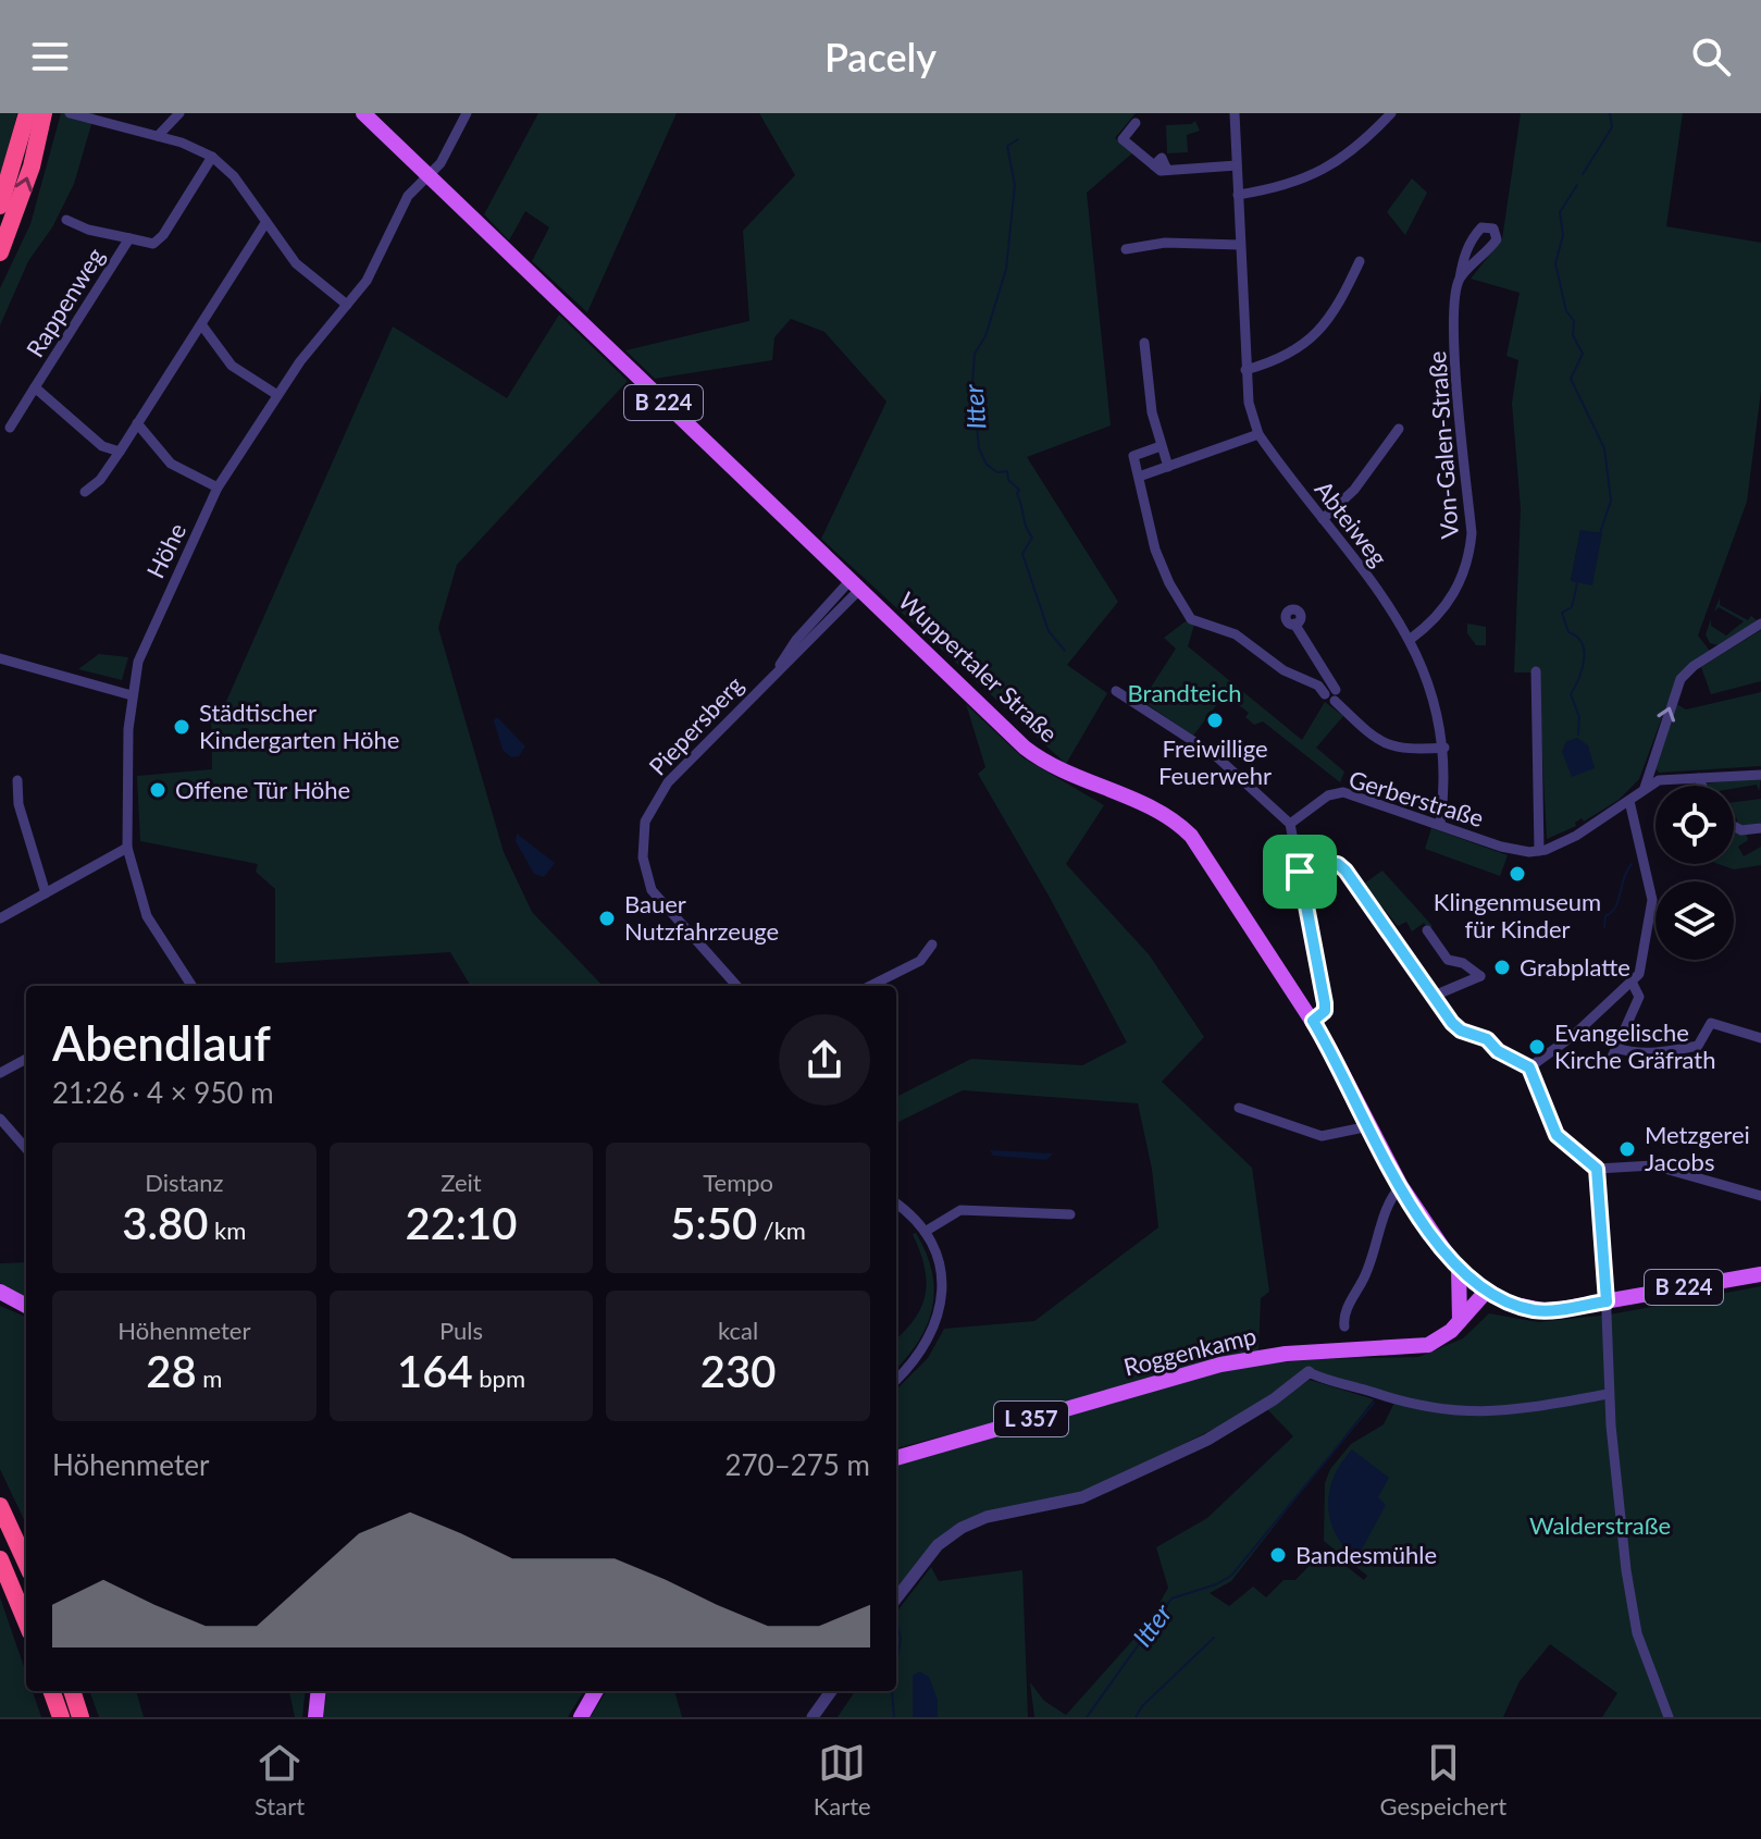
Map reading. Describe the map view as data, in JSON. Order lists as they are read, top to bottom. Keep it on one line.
{"streets":{"main road":["B 224","Wuppertaler Straße","Roggenkamp","L 357"],"street":["Rappenweg","Von-Galen-Straße","Abteiweg","Höhe","Piepersberg","Gerberstraße"]},"crossings":[["B 224","Höhe"],["B 224","Wuppertaler Straße"],["Von-Galen-Straße","Abteiweg"],["Abteiweg","Gerberstraße"],["Höhe","Wuppertaler Straße"],["Wuppertaler Straße","Piepersberg"],["Wuppertaler Straße","Roggenkamp"]],"water":["Itter"],"parks":["Brandteich","Walderstraße"],"places":["Freiwillige Feuerwehr","Städtischer Kindergarten Höhe","Offene Tür Höhe","Klingenmuseum für Kinder","Bauer Nutzfahrzeuge","Grabplatte","Evangelische Kirche Gräfrath","Metzgerei Jacobs","Bandesmühle"],"page":{"header":"Pacely","heading":["Abendlauf","21:26 · 4 × 950 m"],"stats":[["Distanz","3.80 km"],["Zeit","22:10"],["Tempo","5:50 /km"],["Höhenmeter","28 m"],["Puls","164 bpm"],["kcal","230"]],"chart":["Höhenmeter","270–275 m"],"tabs":["Start","Karte","Gespeichert"]}}
